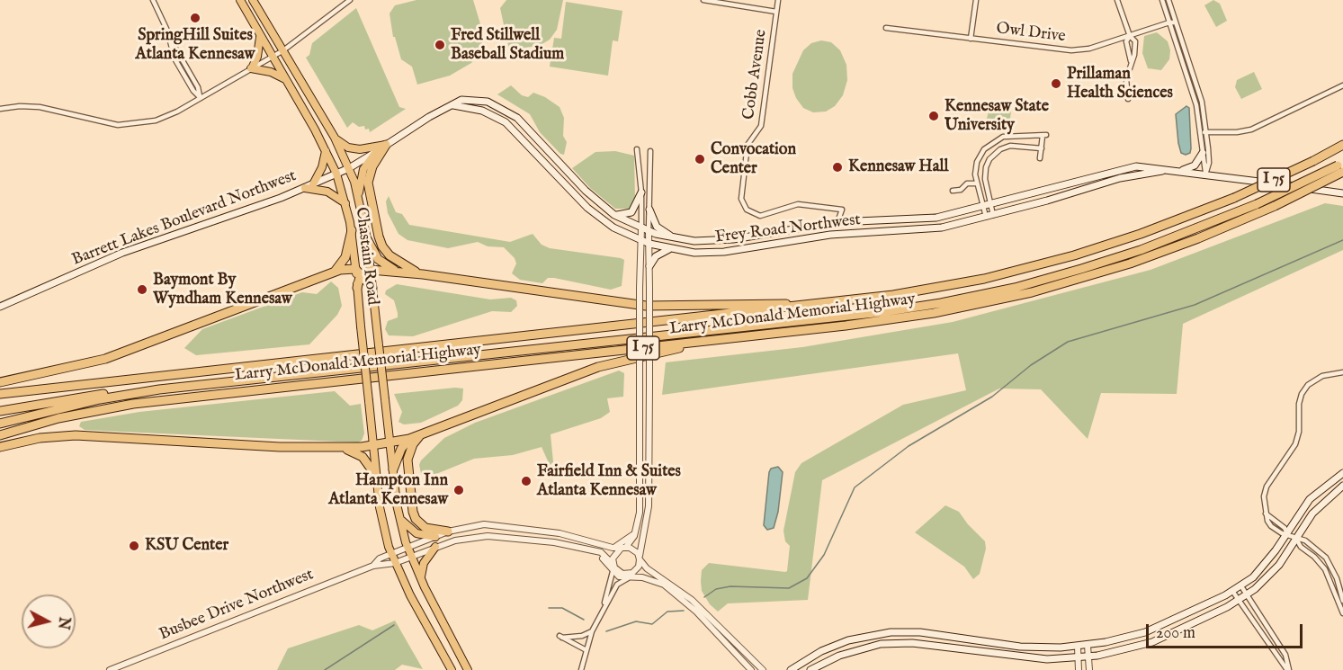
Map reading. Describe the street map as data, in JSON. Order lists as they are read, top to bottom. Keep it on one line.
{"streets":{"highway":["I 75","Larry McDonald Memorial Highway"],"main road":["Barrett Lakes Boulevard Northwest","Frey Road Northwest","Chastain Road"],"street":["Owl Drive","Cobb Avenue","Busbee Drive Northwest"]},"crossings":[["Cobb Avenue","Frey Road Northwest"],["Barrett Lakes Boulevard Northwest","Frey Road Northwest"],["Barrett Lakes Boulevard Northwest","Chastain Road"],["Frey Road Northwest","Chastain Road"],["Chastain Road","Busbee Drive Northwest"]],"places":["SpringHill Suites Atlanta Kennesaw","Fred Stillwell Baseball Stadium","Prillaman Health Sciences","Kennesaw State University","Convocation Center","Kennesaw Hall","Baymont By Wyndham Kennesaw","Fairfield Inn & Suites Atlanta Kennesaw","Hampton Inn Atlanta Kennesaw","KSU Center"],"scale_bar":"200 m","north":"right"}
